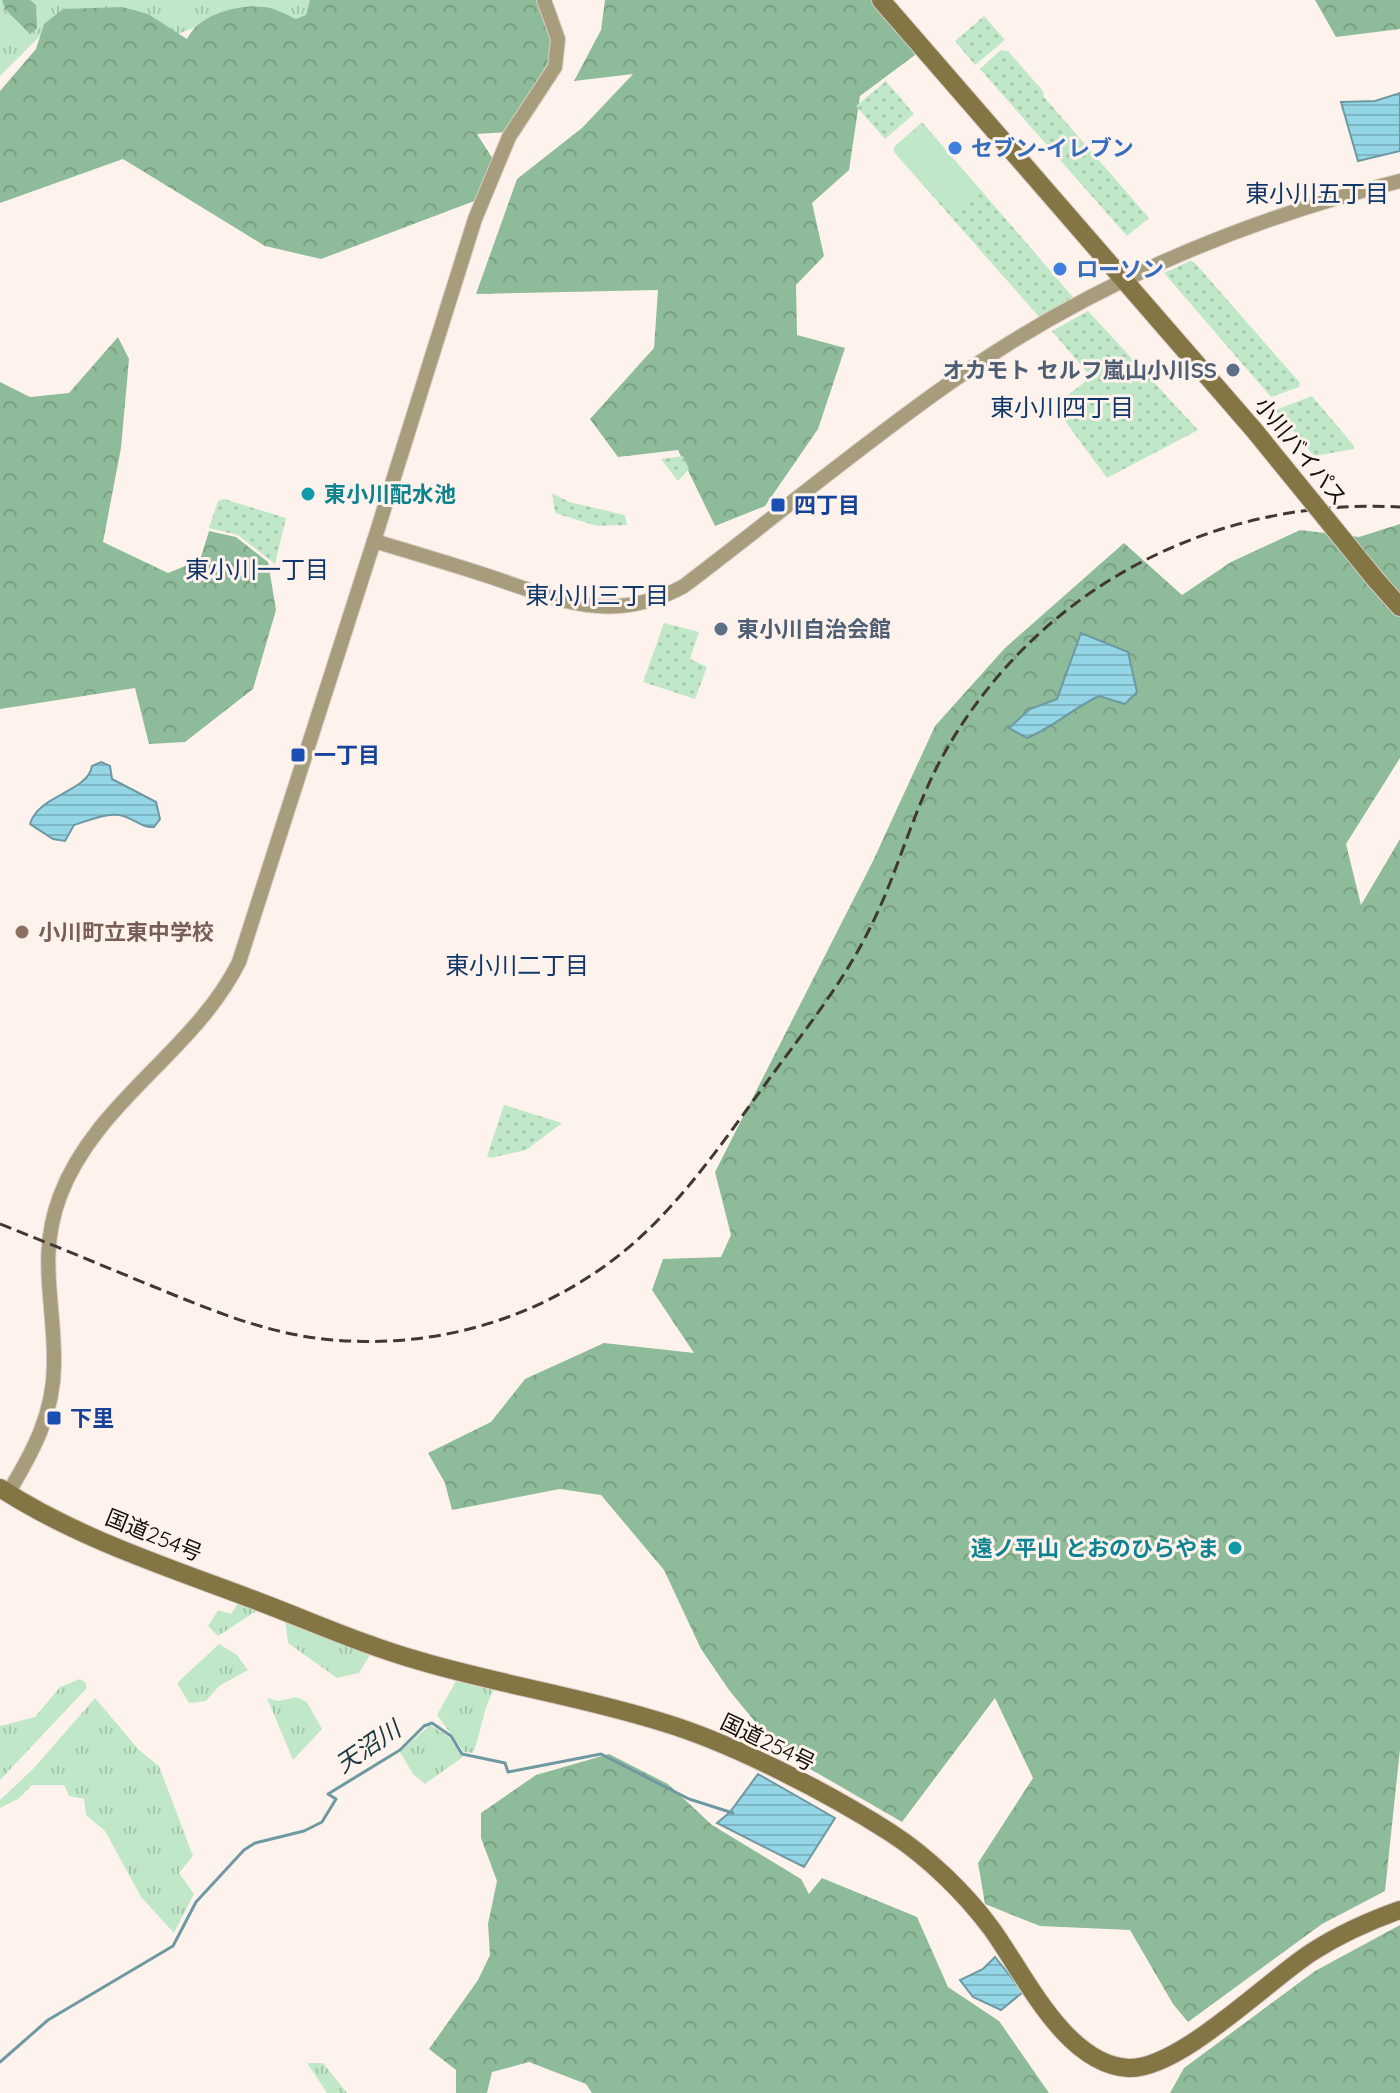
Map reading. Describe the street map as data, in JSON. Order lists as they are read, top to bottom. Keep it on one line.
{"streets":{"highway":["小川バイパス","国道254号"]},"districts":["東小川五丁目","東小川四丁目","東小川一丁目","東小川三丁目","東小川二丁目"],"water":["天沼川"],"places":{"other":["セブン-イレブン","ローソン","オカモト セルフ嵐山小川SS","東小川配水池","東小川自治会館","小川町立東中学校","遠ノ平山 とおのひらやま"],"transit":["四丁目","一丁目","下里"]}}
